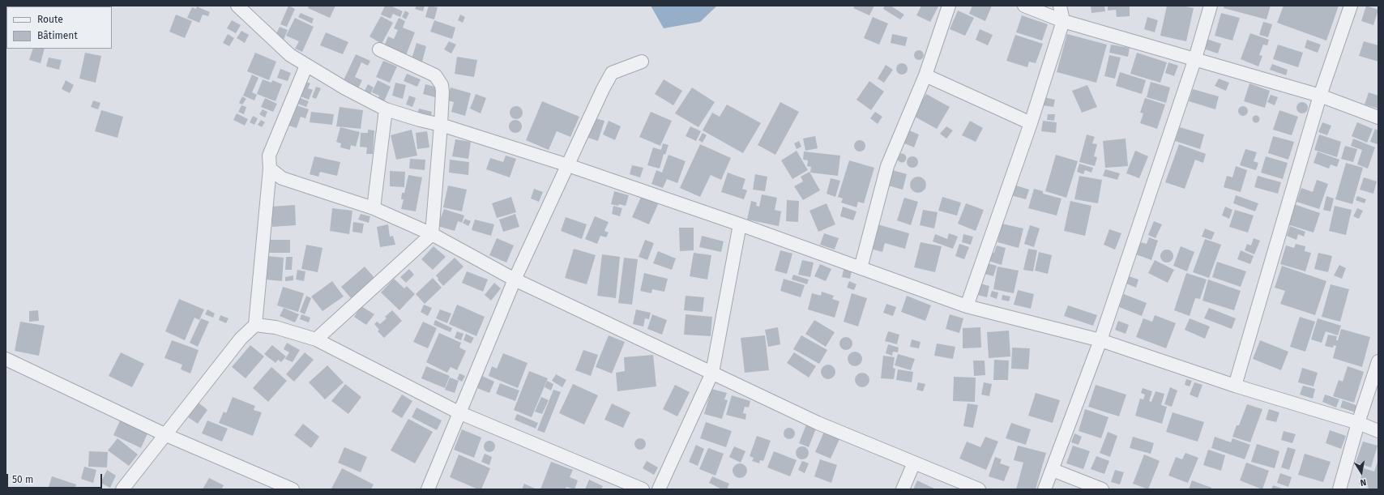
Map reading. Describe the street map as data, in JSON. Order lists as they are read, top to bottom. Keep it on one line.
{"legend":["Route","Bâtiment"],"scale_bar":"50 m","north":"bottom"}
